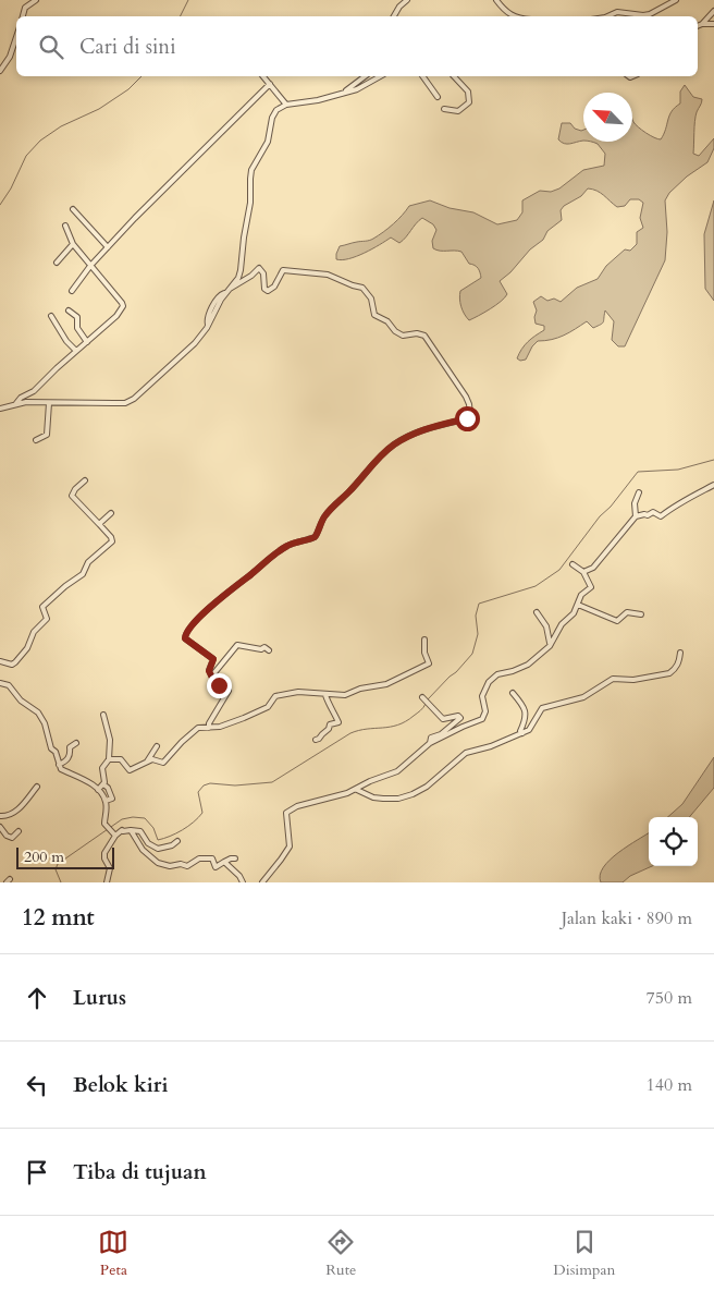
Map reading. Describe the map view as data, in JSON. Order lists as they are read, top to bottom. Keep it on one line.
{"scale_bar":"200 m","north":"top left","page":{"search":"Cari di sini","scale":"200 m","heading":["12 mnt","Jalan kaki · 890 m"],"list":[["Lurus","750 m"],["Belok kiri","140 m"],"Tiba di tujuan"],"nav":["Peta","Rute","Disimpan"]}}
